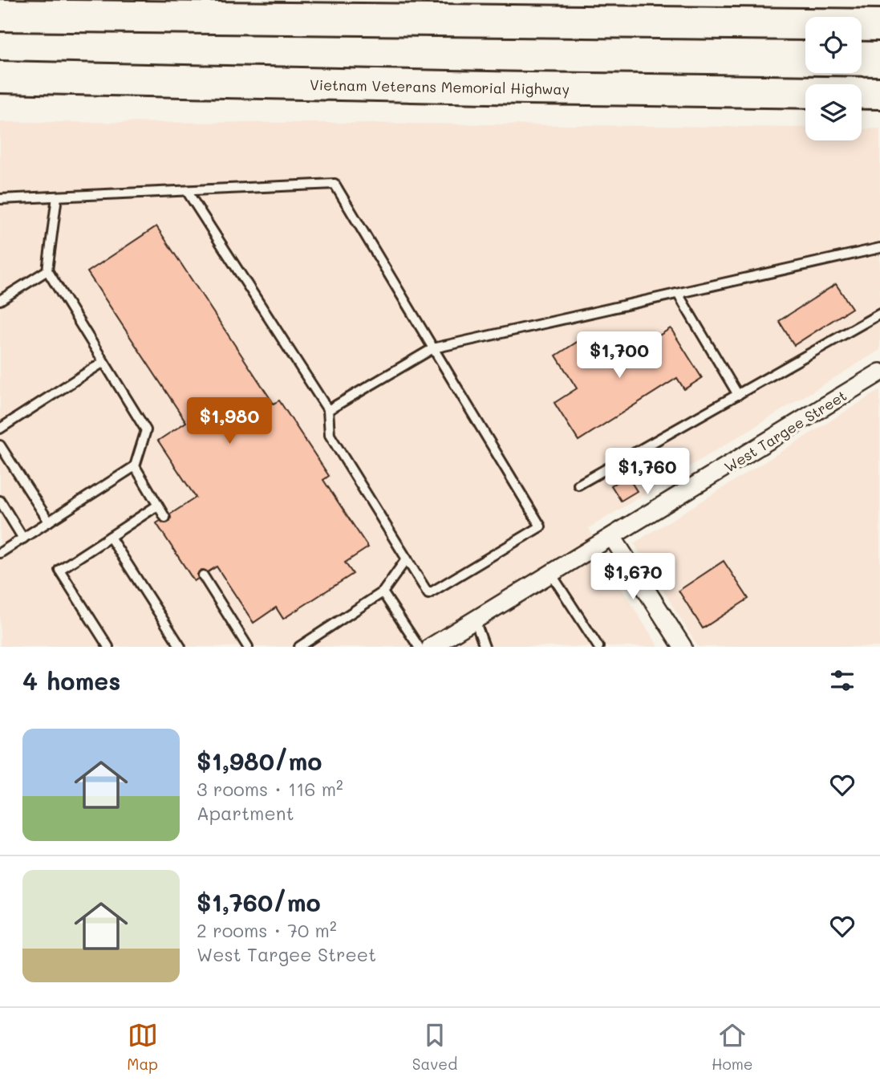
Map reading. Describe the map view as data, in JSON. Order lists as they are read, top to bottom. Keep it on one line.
{"streets":{"highway":["Vietnam Veterans Memorial Highway"],"street":["West Targee Street"]},"page":{"price":["$1,700","$1,980","$1,760","$1,670"],"heading":"4 homes","list":[{"name":"$1,980/mo","note":"3 rooms · 116 m² · Apartment"},{"name":"$1,760/mo","note":"2 rooms · 70 m² · West Targee Street"}],"tabs":["Map","Saved","Home"]}}
